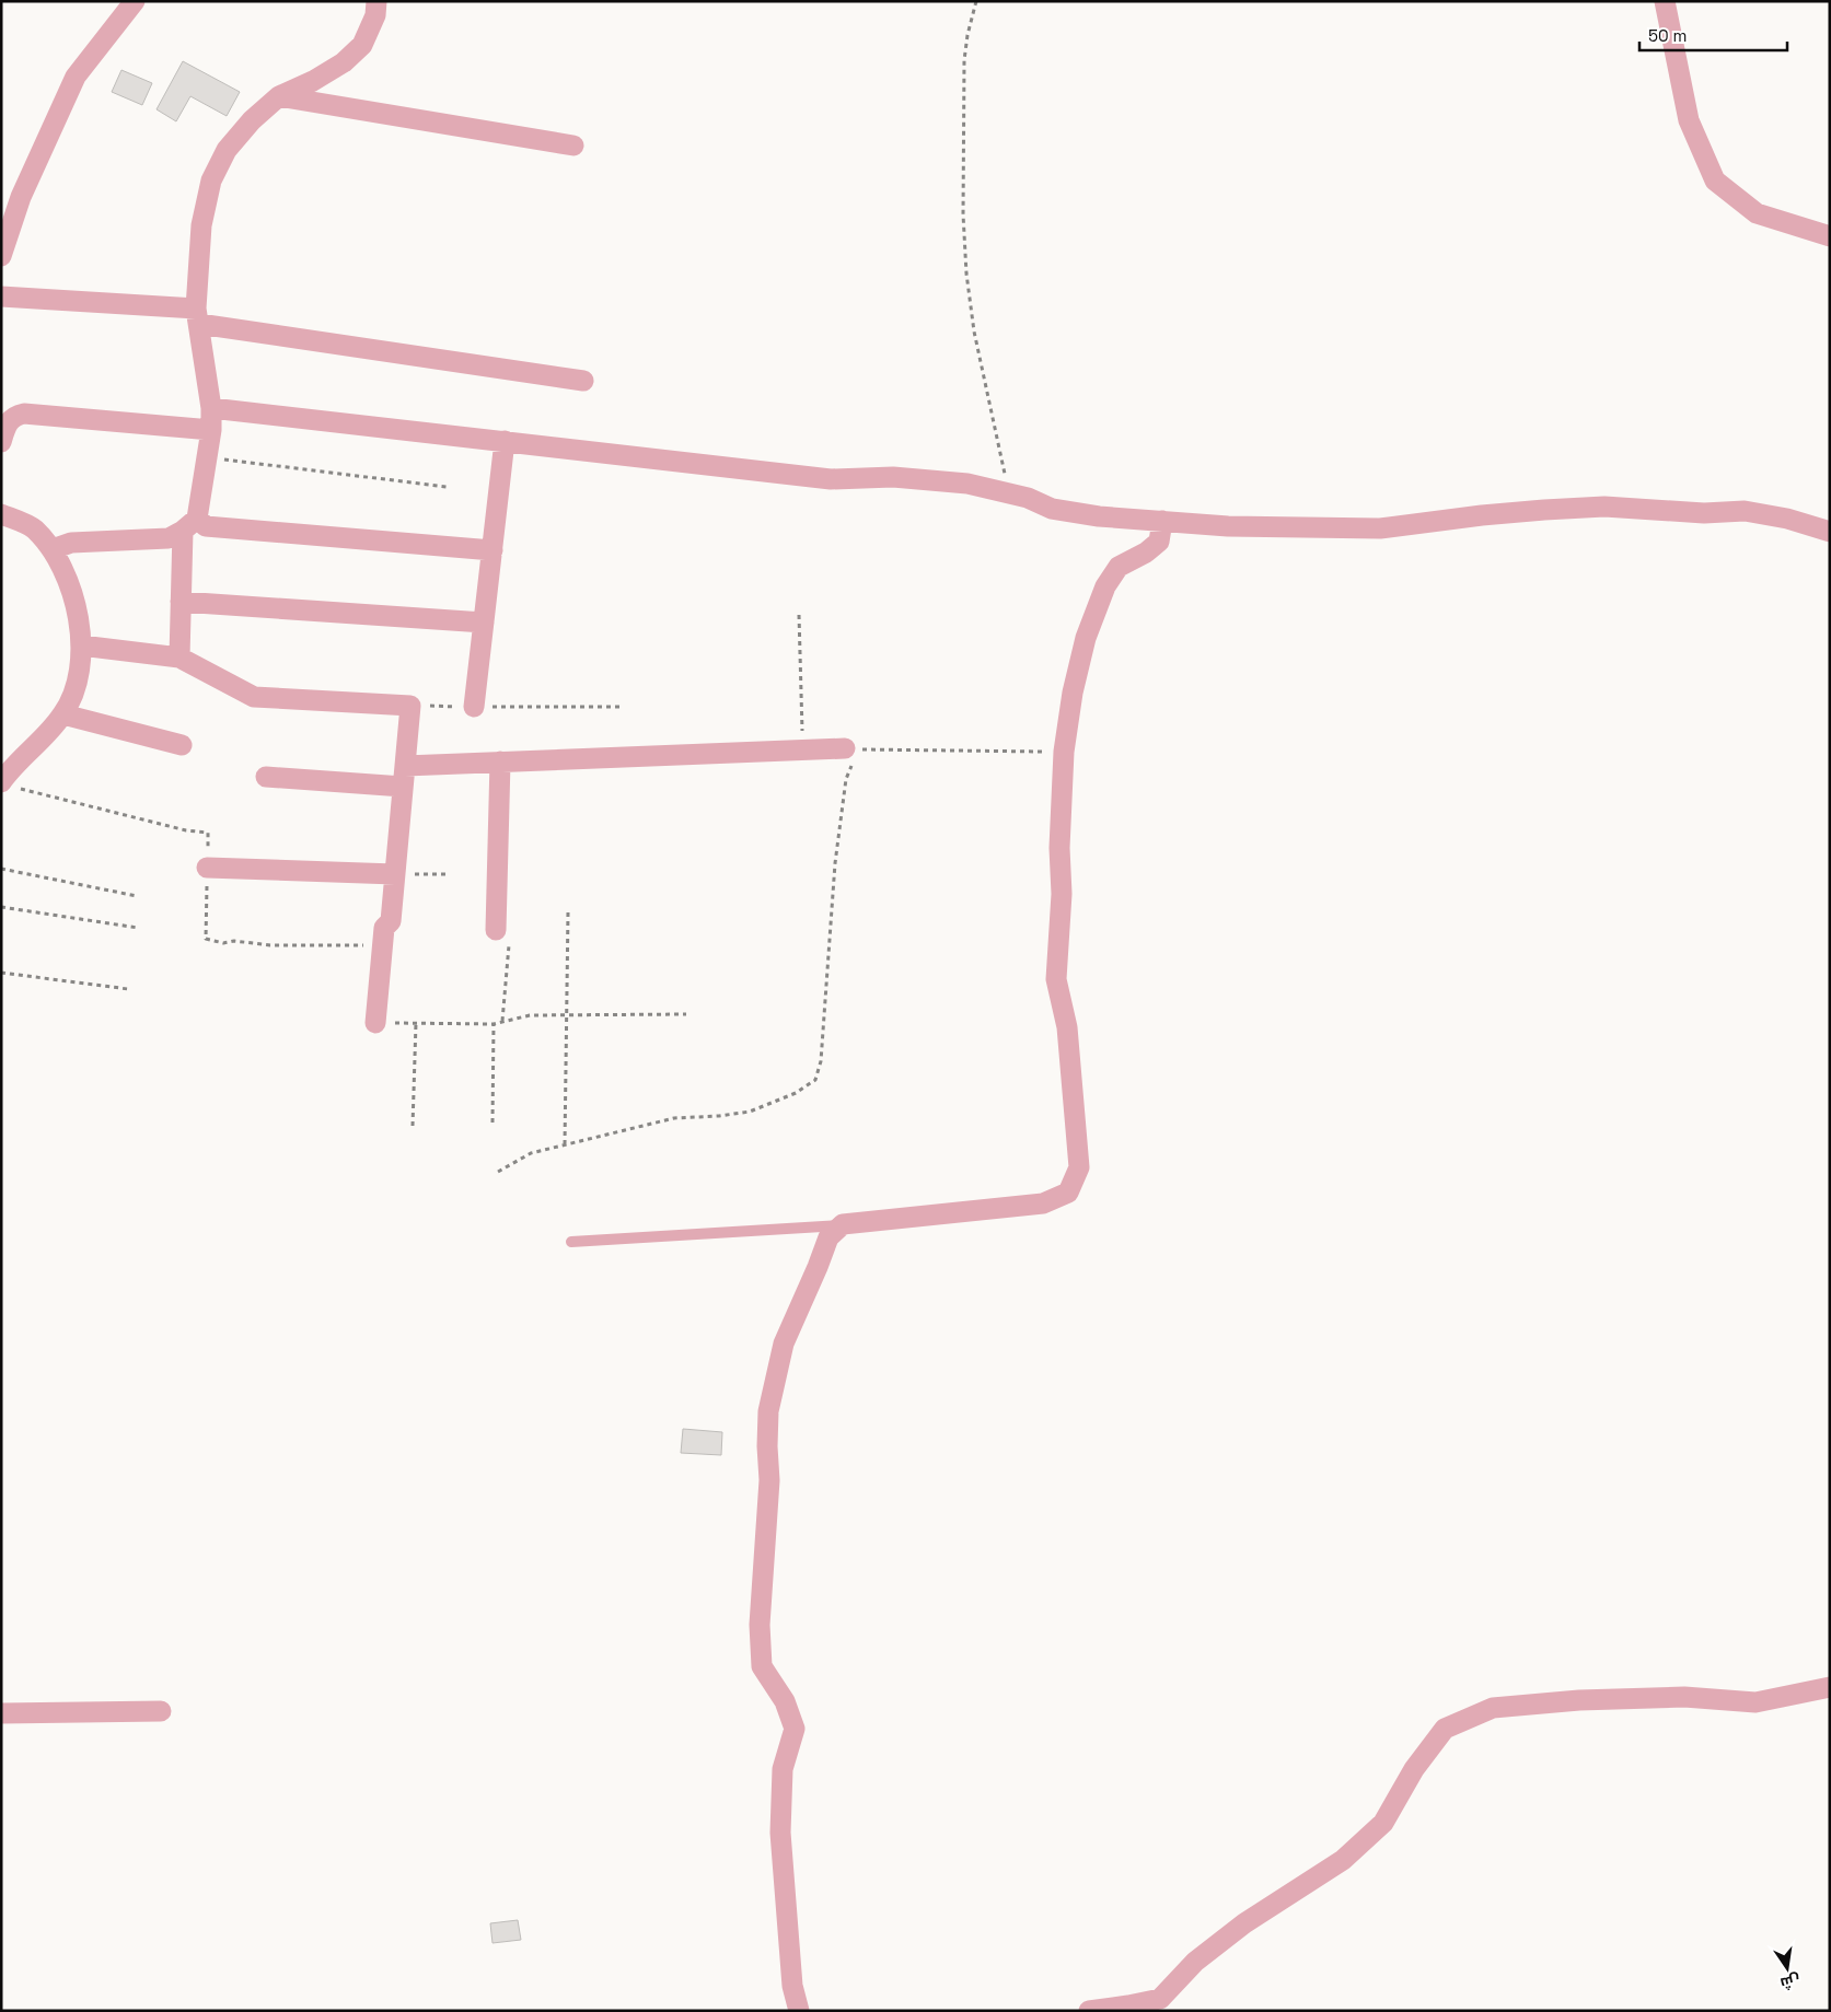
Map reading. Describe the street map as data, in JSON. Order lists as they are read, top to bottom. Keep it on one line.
{"scale_bar":"50 m","north":"bottom"}
